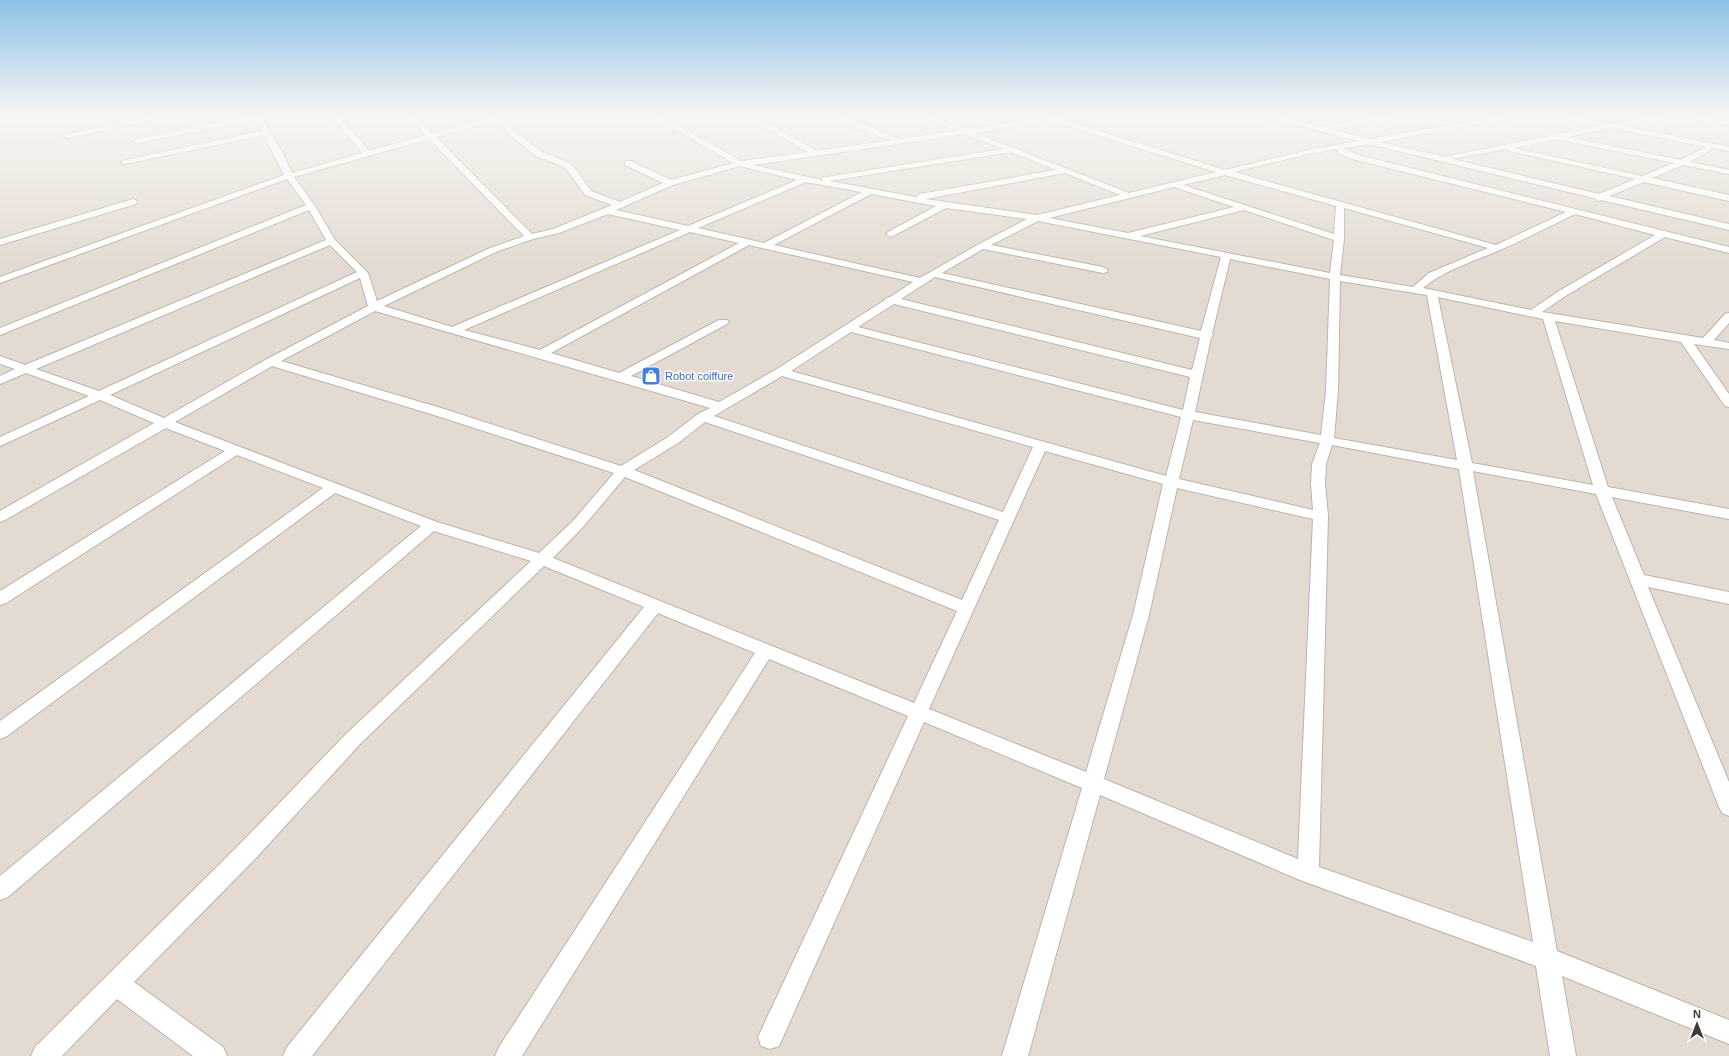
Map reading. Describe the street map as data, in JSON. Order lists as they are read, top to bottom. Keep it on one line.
{"places":{"shop":["Robot coiffure"]},"north":"top"}
